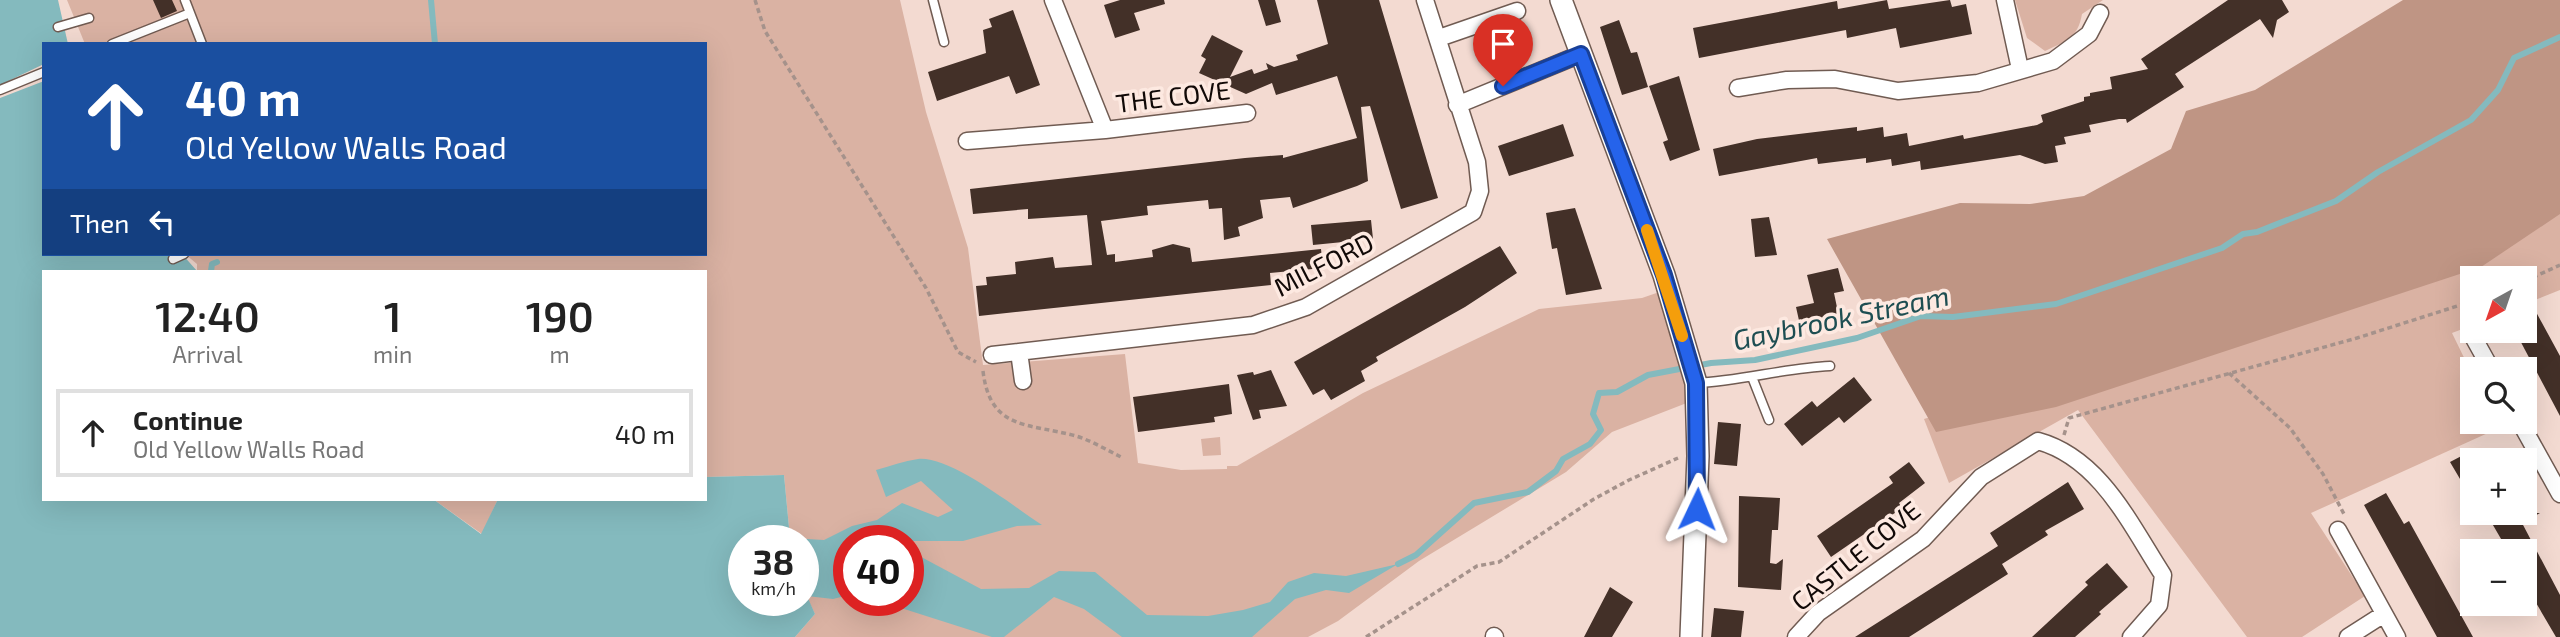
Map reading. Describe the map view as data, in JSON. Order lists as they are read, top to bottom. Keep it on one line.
{"streets":{"street":["THE COVE","MILFORD","CASTLE COVE"]},"water":["Gaybrook Stream"],"north":"bottom left","page":{"turn":["40 m","Old Yellow Walls Road"],"then":"Then","map_buttons":["+","−"],"eta":["12:40","Arrival","1","min","190","m"],"list":[{"name":"Continue","note":"Old Yellow Walls Road","value":"40 m"}],"speed":"38 km/h","limit":"40"}}
